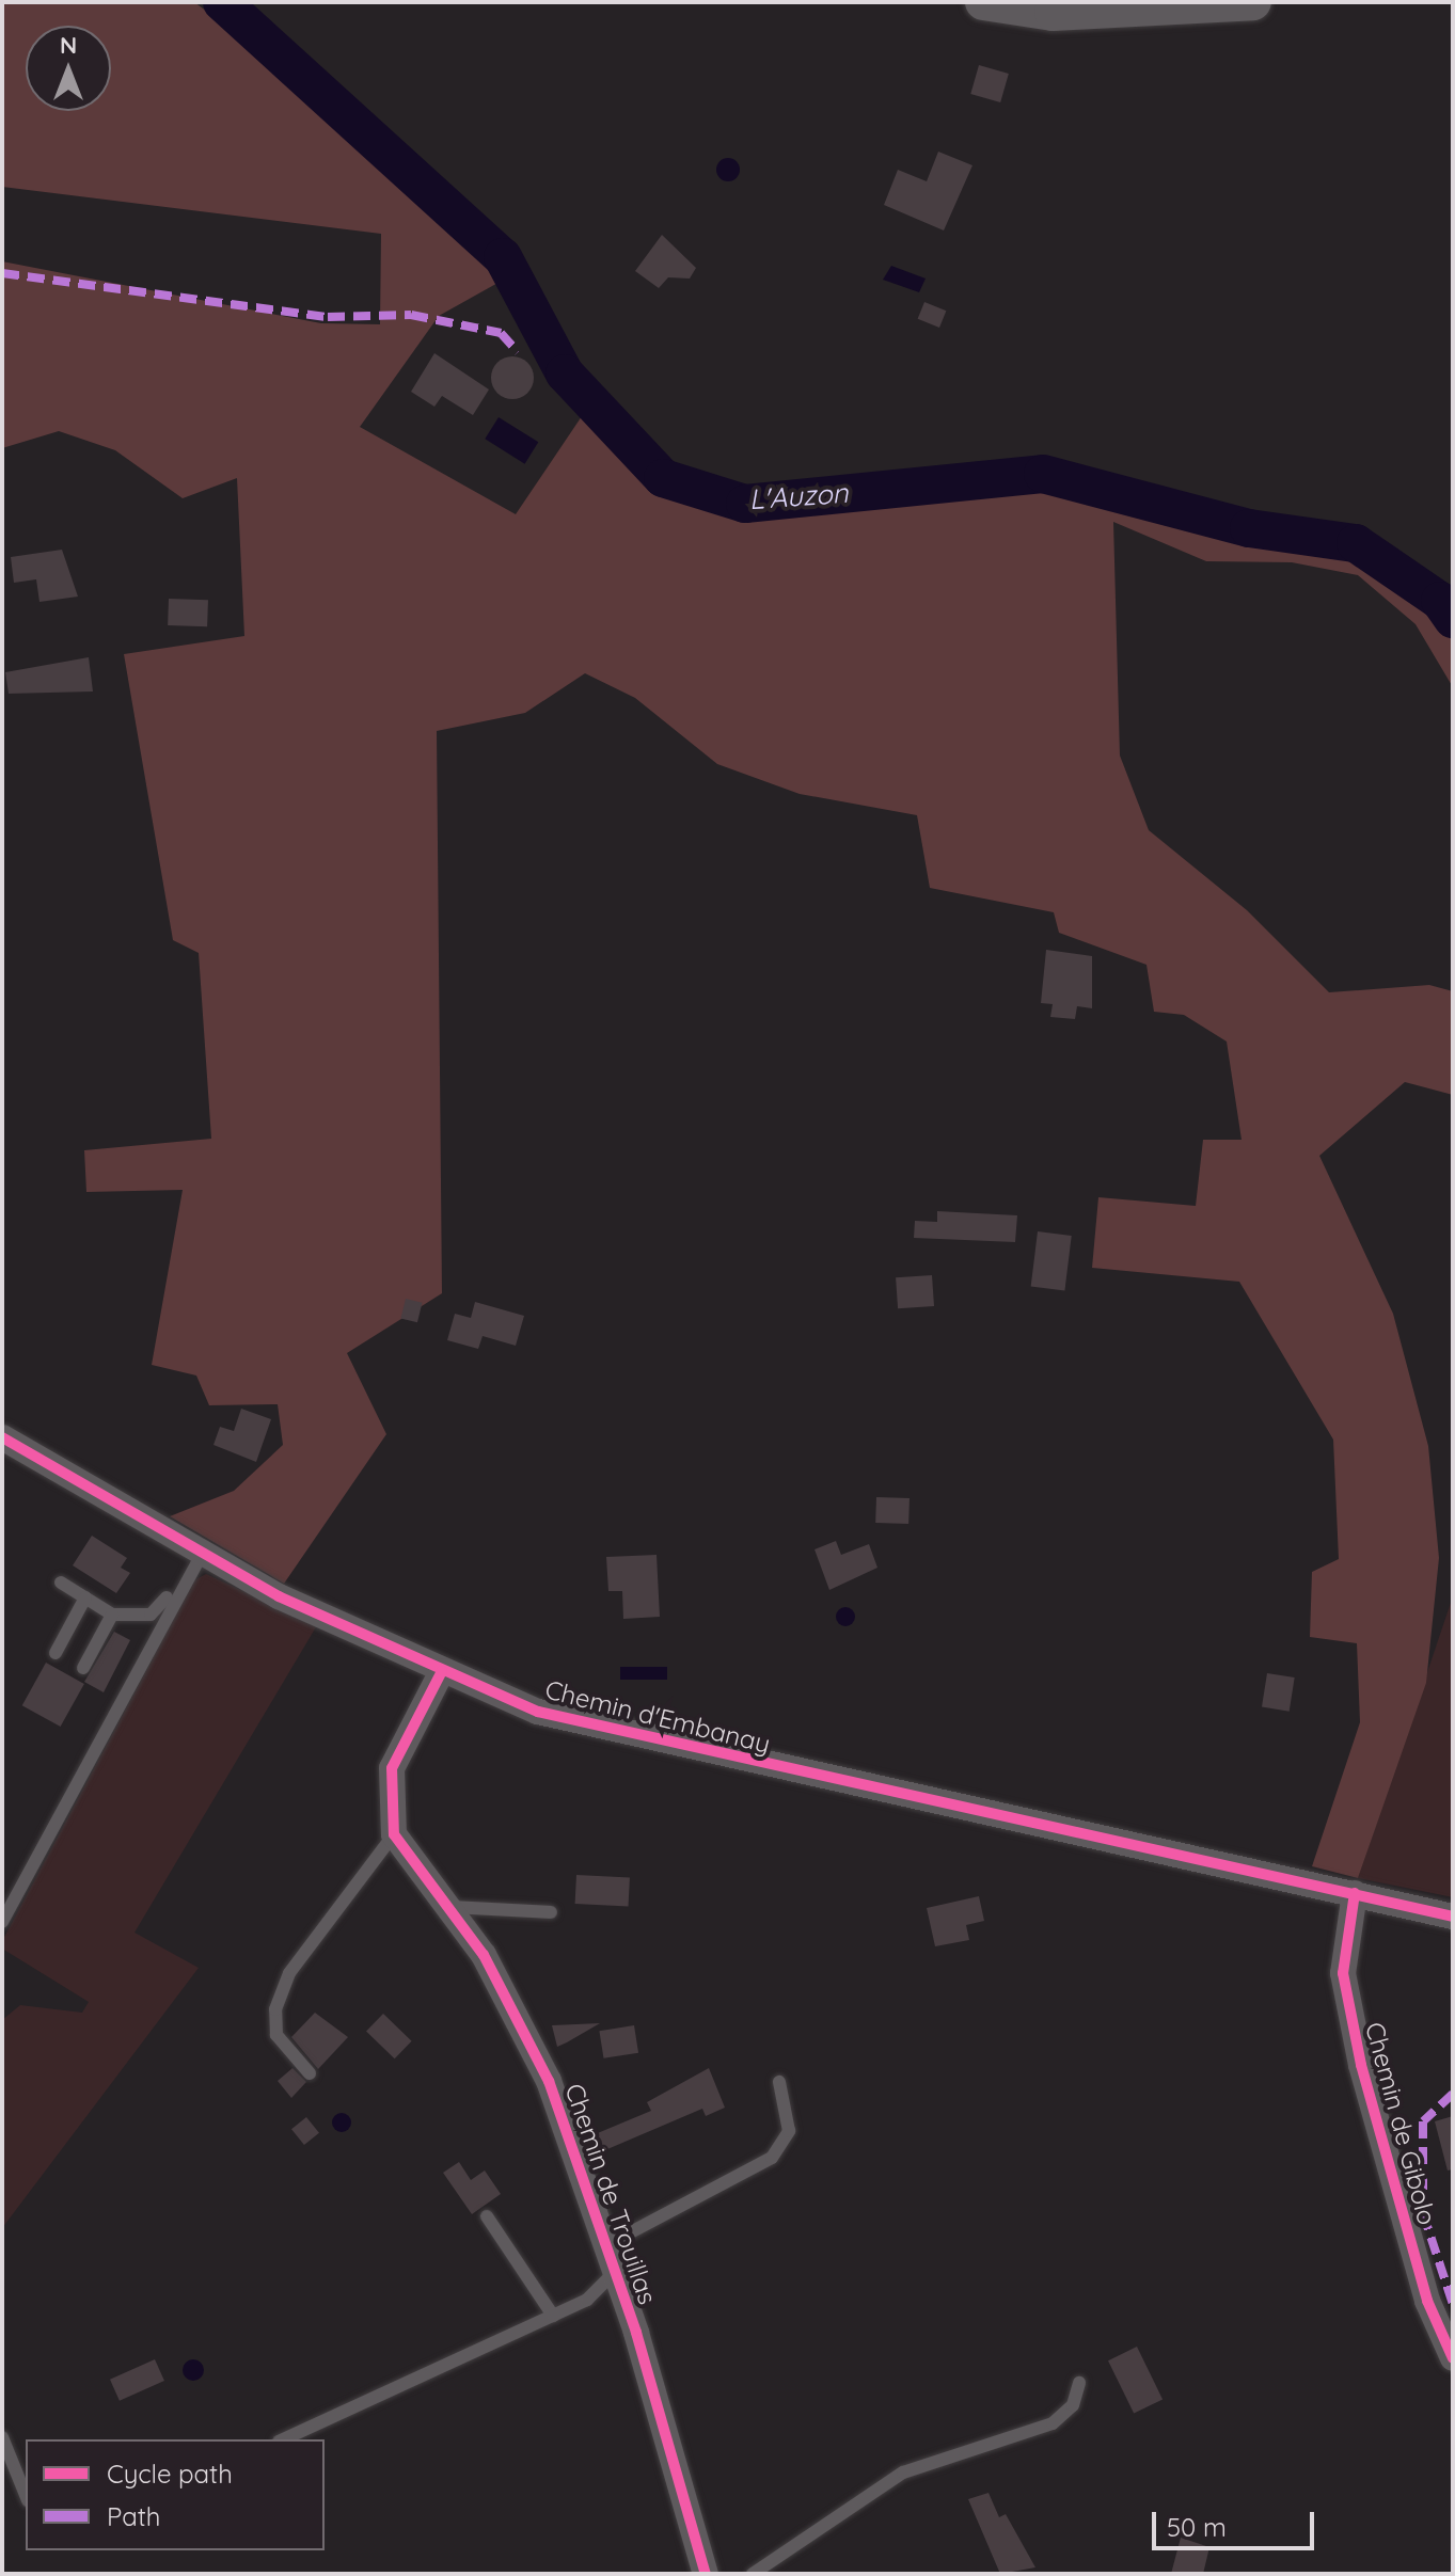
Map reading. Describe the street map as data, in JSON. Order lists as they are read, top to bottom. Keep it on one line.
{"streets":{"street":["Chemin d'Embanay","Chemin de Gibolo","Chemin de Trouillas"]},"crossings":[["Chemin d'Embanay","Chemin de Gibolo"]],"water":["L'Auzon"],"legend":["Cycle path","Path"],"scale_bar":"50 m","north":"top"}
